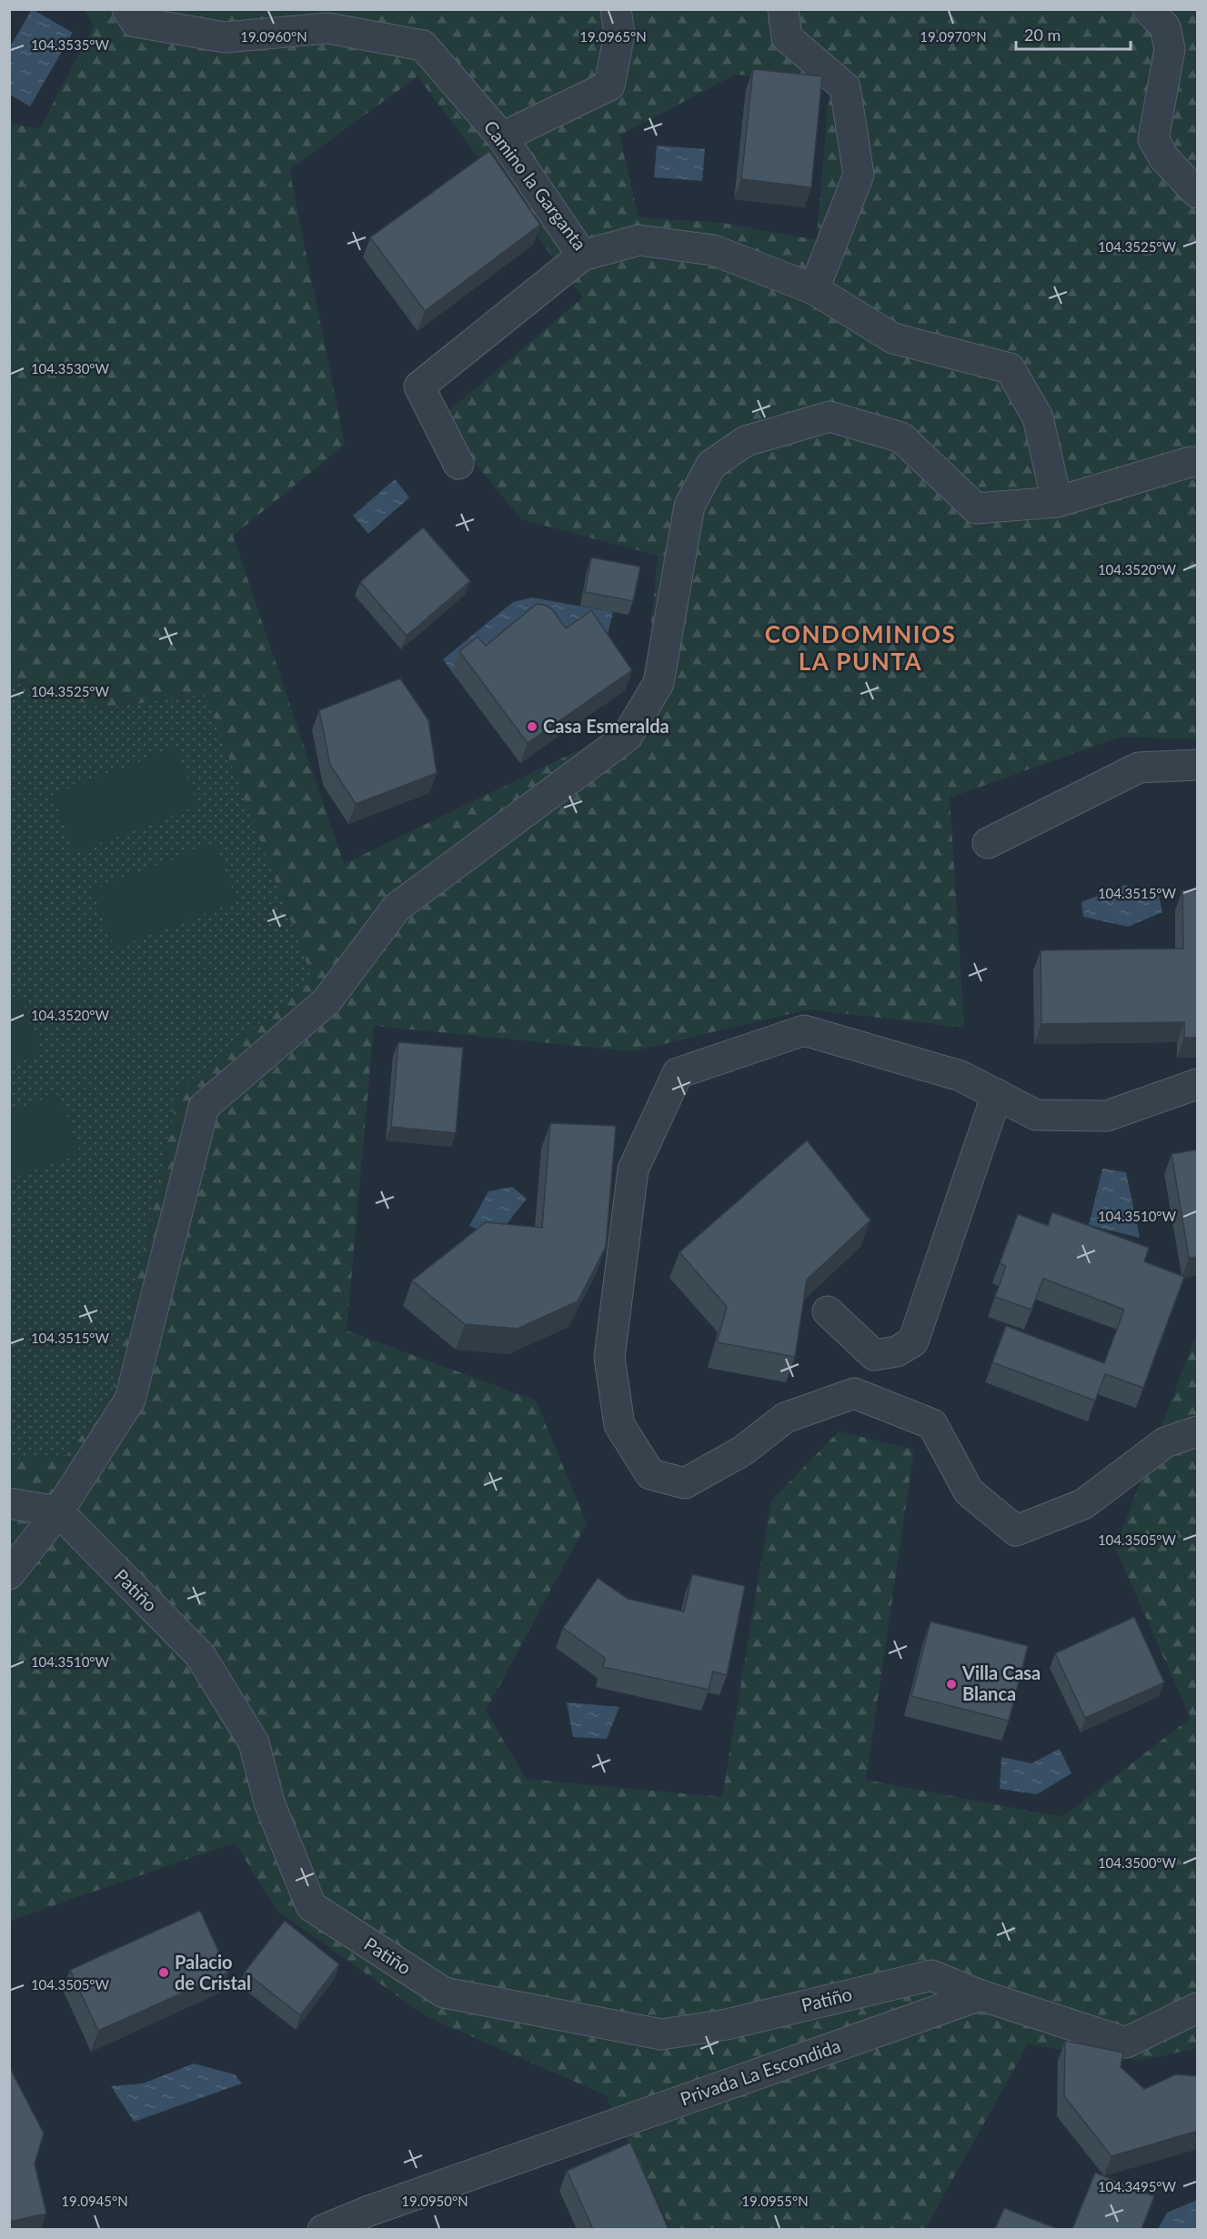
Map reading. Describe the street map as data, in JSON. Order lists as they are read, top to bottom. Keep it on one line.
{"streets":{"street":["Camino la Garganta","Patiño","Privada La Escondida"]},"crossings":[["Patiño","Privada La Escondida"]],"districts":["CONDOMINIOS LA PUNTA"],"places":["Casa Esmeralda","Villa Casa Blanca","Palacio de Cristal"],"scale_bar":"20 m","coordinates":["19.0960°N","19.0965°N","19.0970°N","104.3535°W","104.3525°W","104.3530°W","104.3520°W","104.3515°W","104.3510°W","104.3505°W","104.3500°W","104.3495°W","19.0945°N","19.0950°N","19.0955°N"]}
